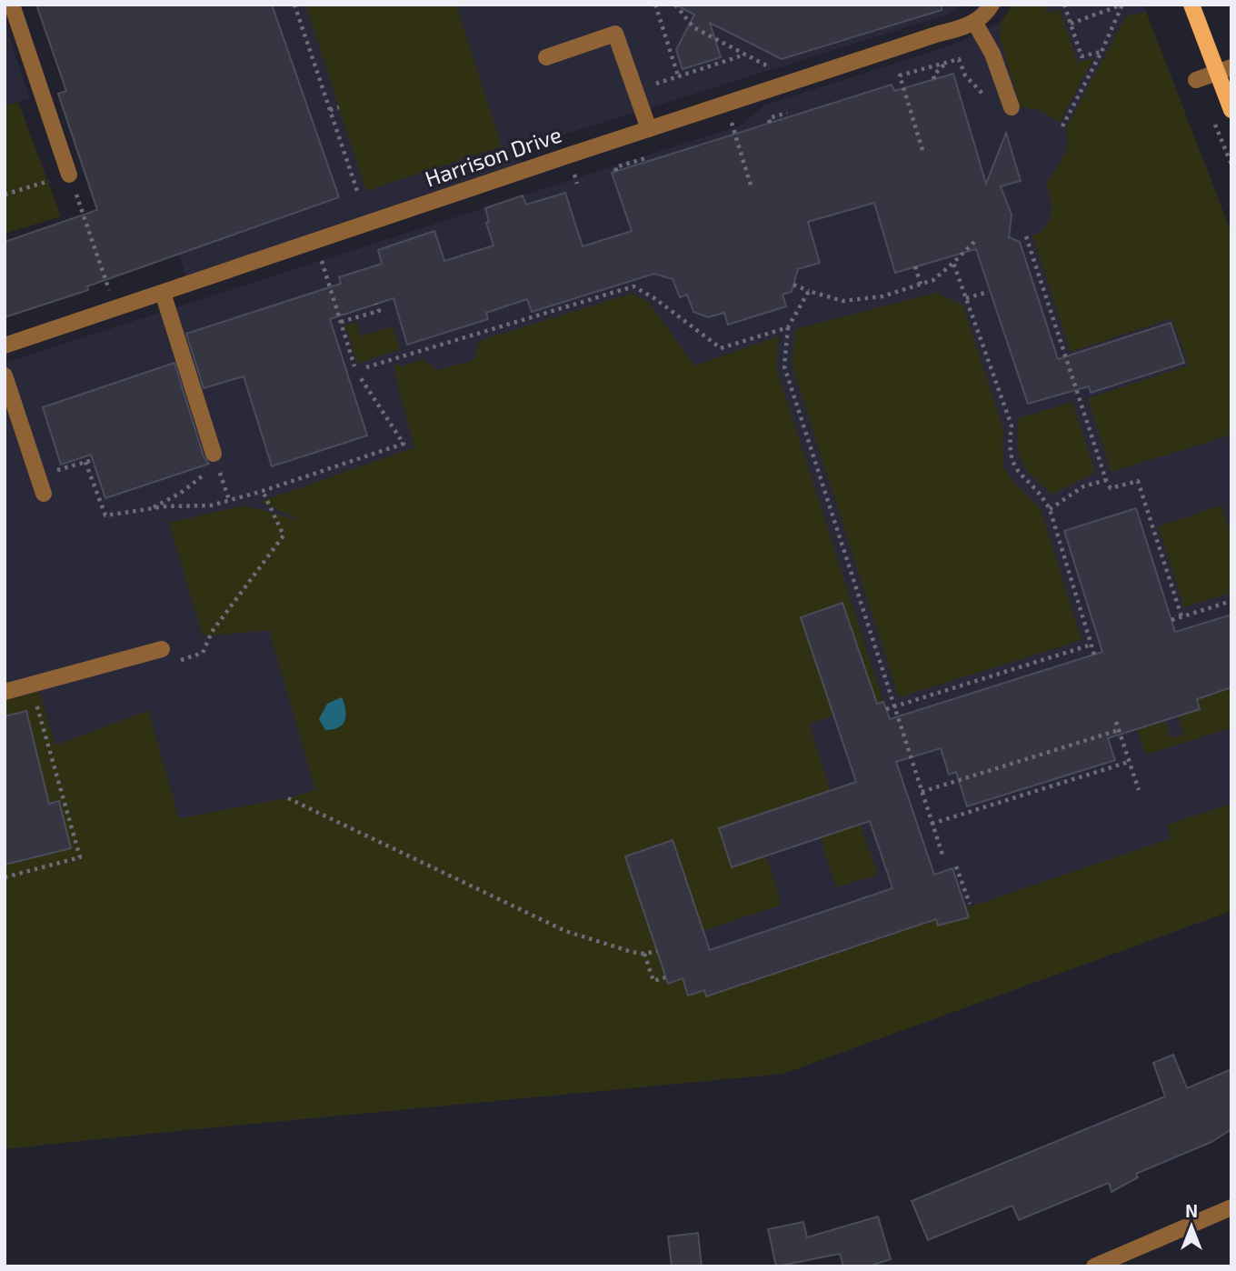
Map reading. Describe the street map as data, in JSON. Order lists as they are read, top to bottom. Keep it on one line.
{"streets":{"street":["Harrison Drive"]},"north":"top"}
